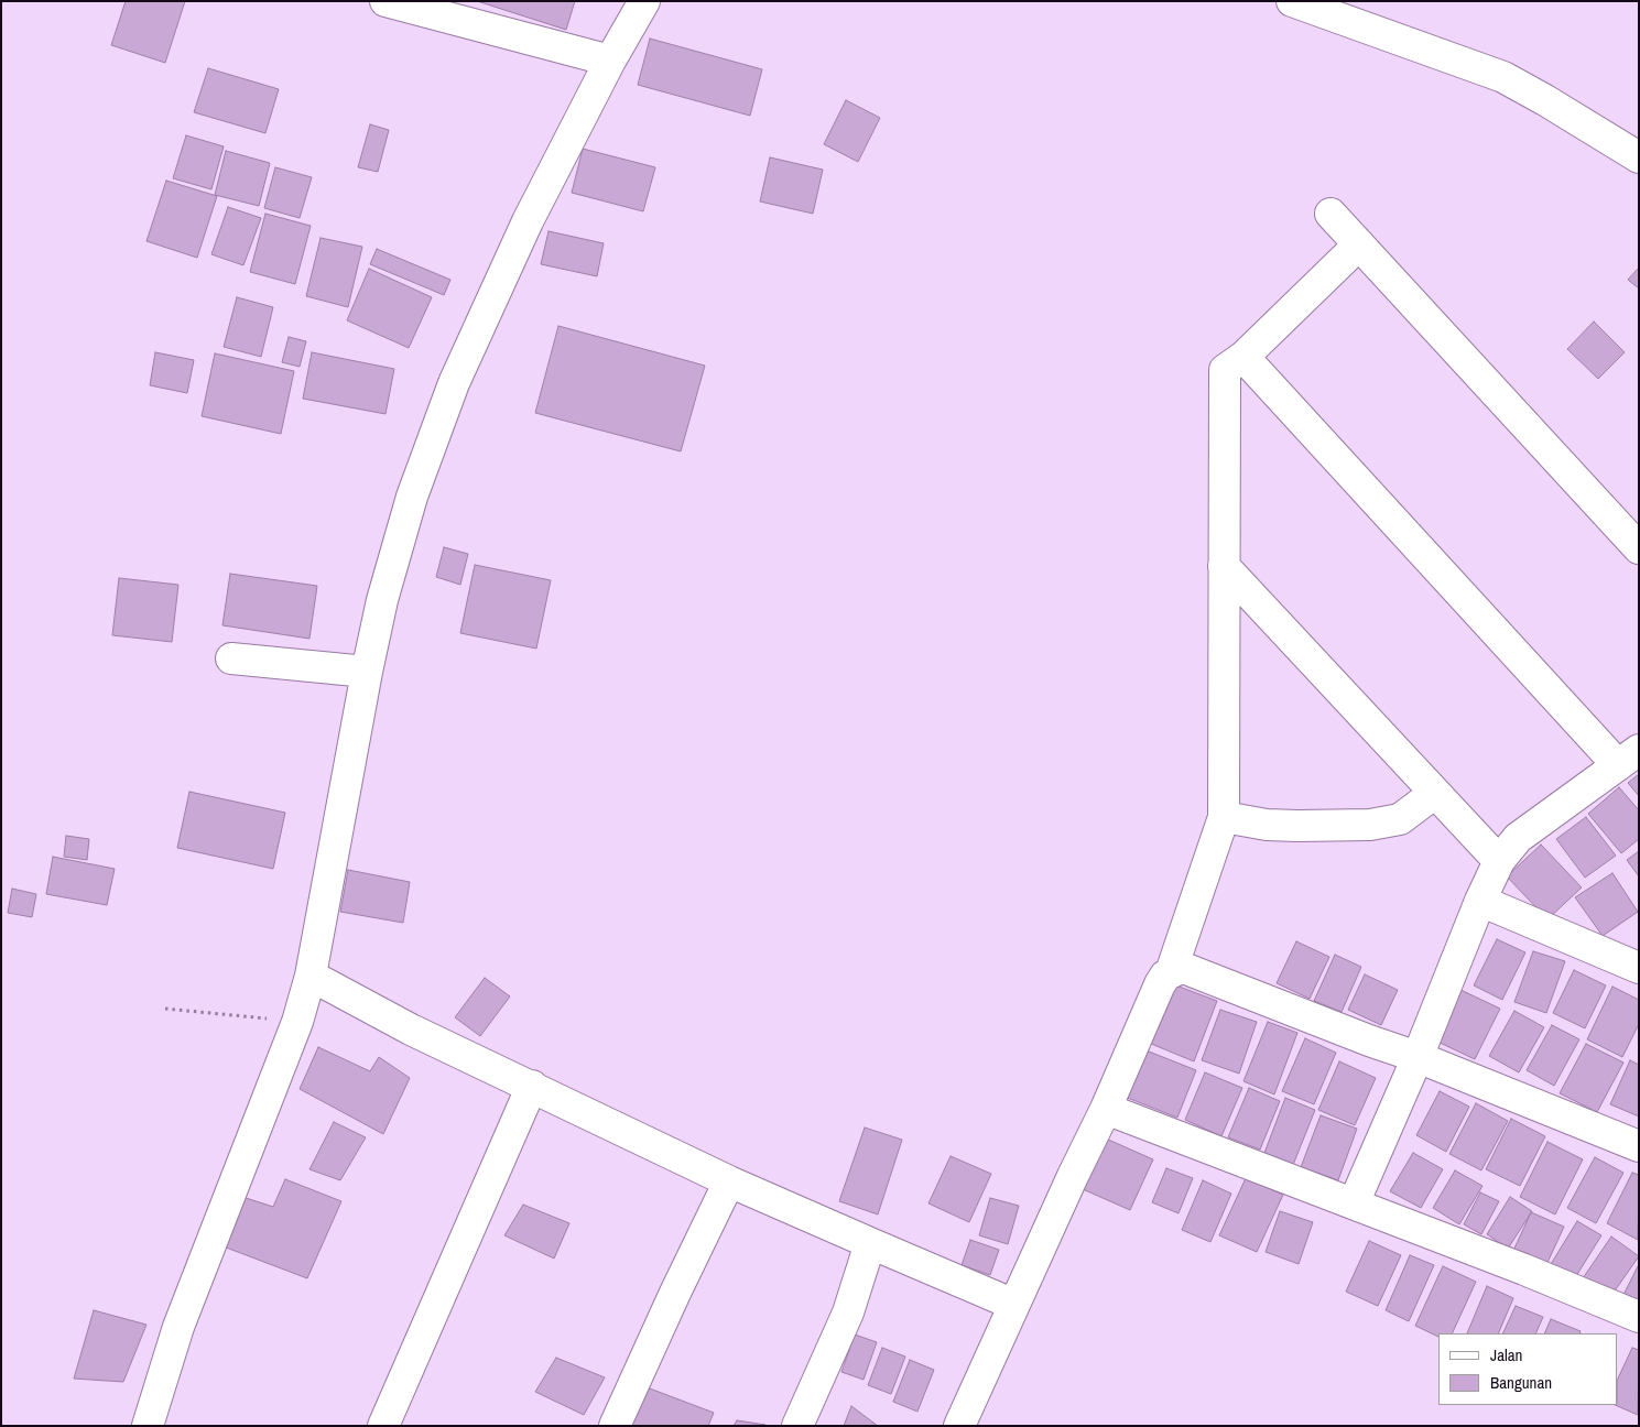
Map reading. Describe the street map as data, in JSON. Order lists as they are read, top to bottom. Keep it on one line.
{"legend":["Jalan","Bangunan"]}
